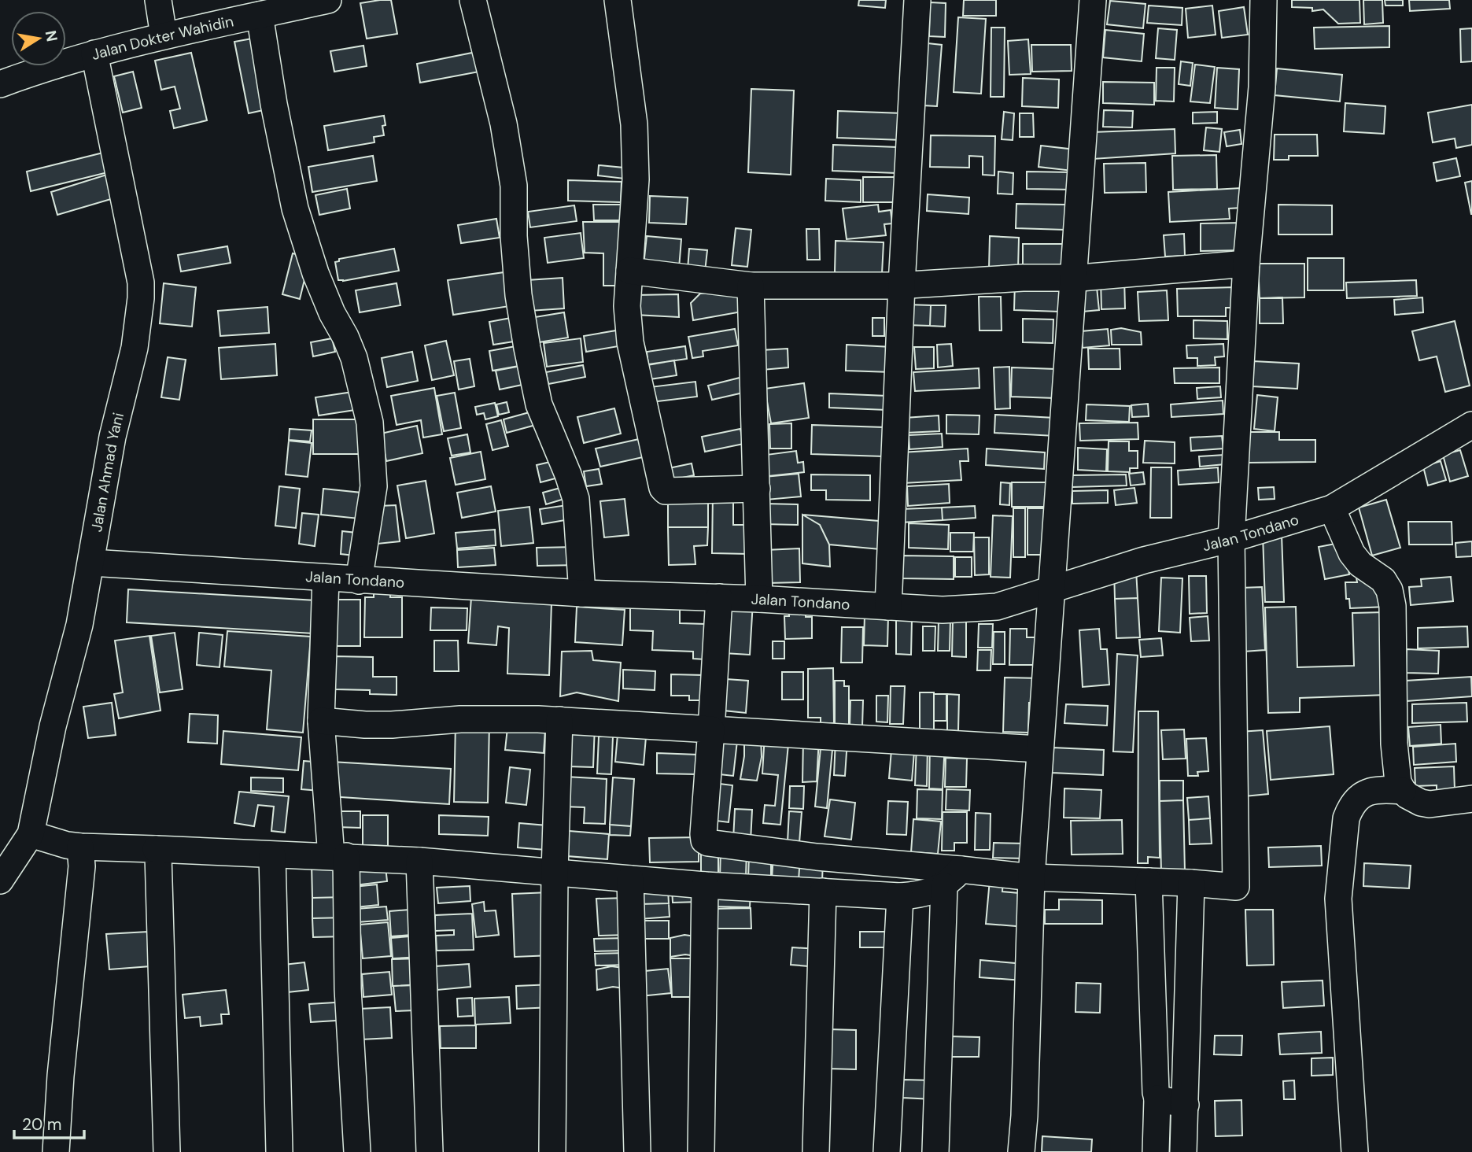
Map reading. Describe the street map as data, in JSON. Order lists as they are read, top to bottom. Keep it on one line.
{"streets":{"street":["Jalan Dokter Wahidin","Jalan Ahmad Yani","Jalan Tondano"]},"crossings":[["Jalan Dokter Wahidin","Jalan Ahmad Yani"],["Jalan Ahmad Yani","Jalan Tondano"]],"scale_bar":"20 m","north":"right"}
